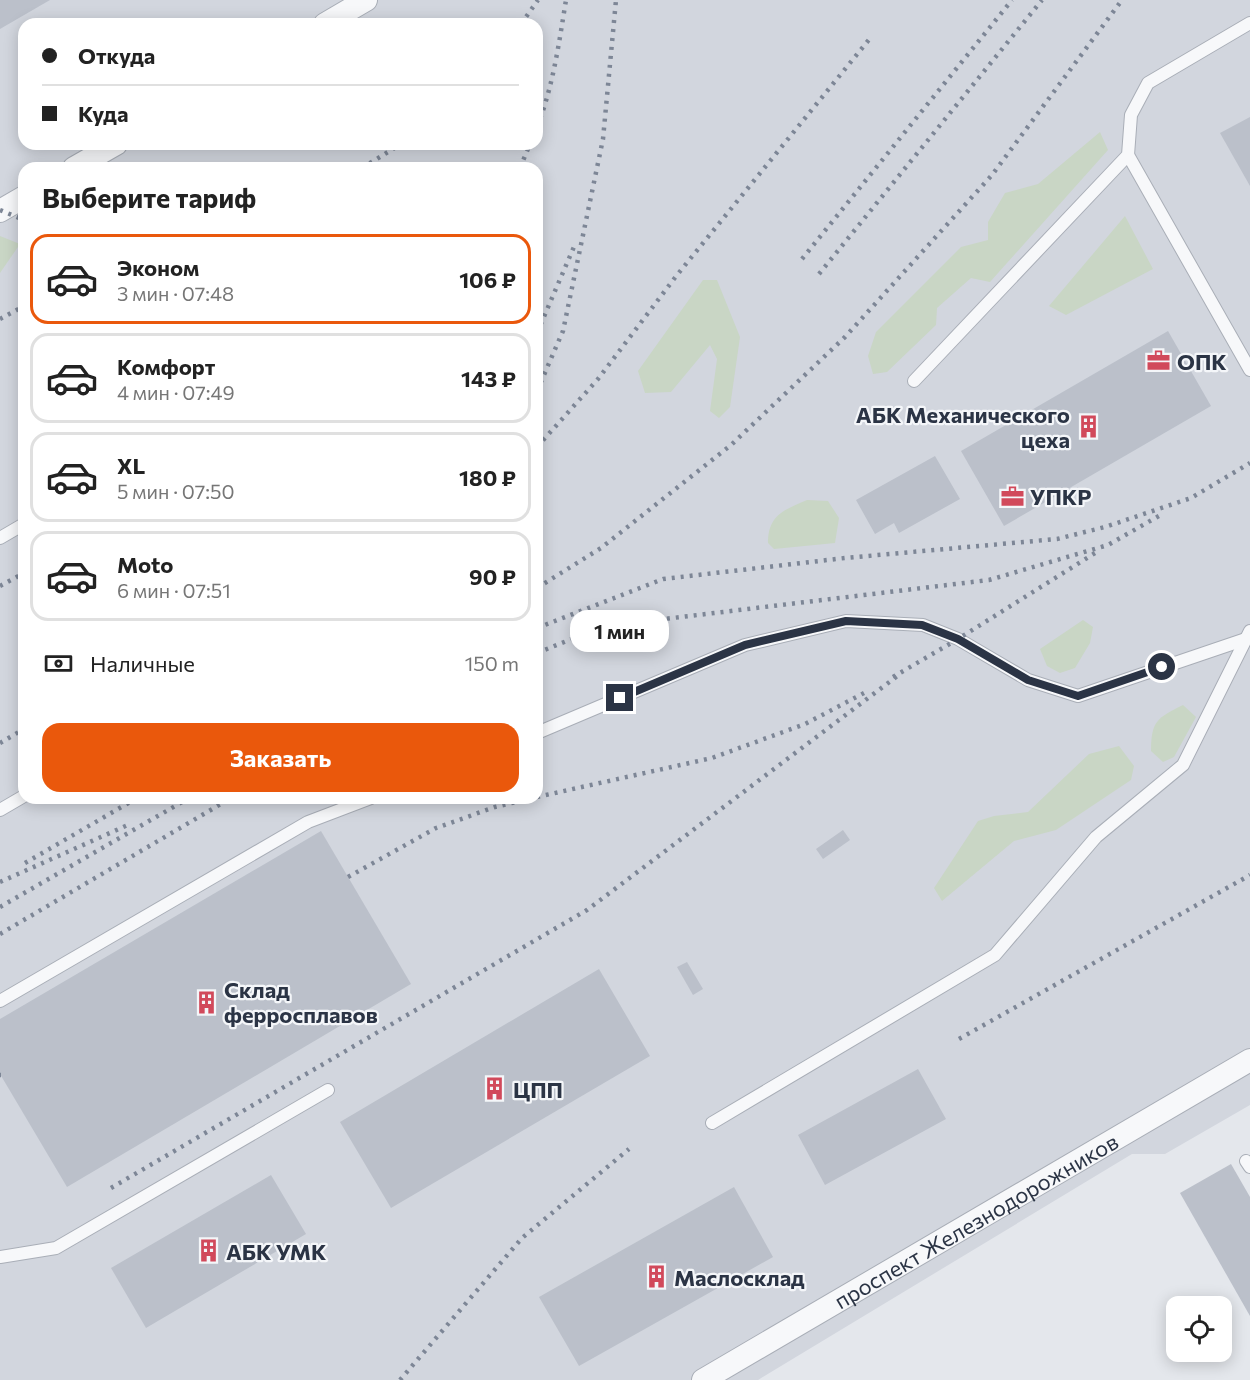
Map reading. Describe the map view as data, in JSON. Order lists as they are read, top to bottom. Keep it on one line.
{"streets":{"street":["проспект Железнодорожников"]},"places":{"office":["ОПК","УПКР"],"building":["АБК Механического цеха","Склад ферросплавов","ЦПП","АБК УМК","Маслосклад"]},"page":{"banner":["Откуда","Куда"],"heading":"Выберите тариф","list":[{"name":"Эконом","note":"3 мин · 07:48","value":"106 ₽"},{"name":"Комфорт","note":"4 мин · 07:49","value":"143 ₽"},{"name":"XL","note":"5 мин · 07:50","value":"180 ₽"},{"name":"Moto","note":"6 мин · 07:51","value":"90 ₽"}],"bubble":"1 мин","pay":["Наличные","150 m"],"buttons":"Заказать"}}
